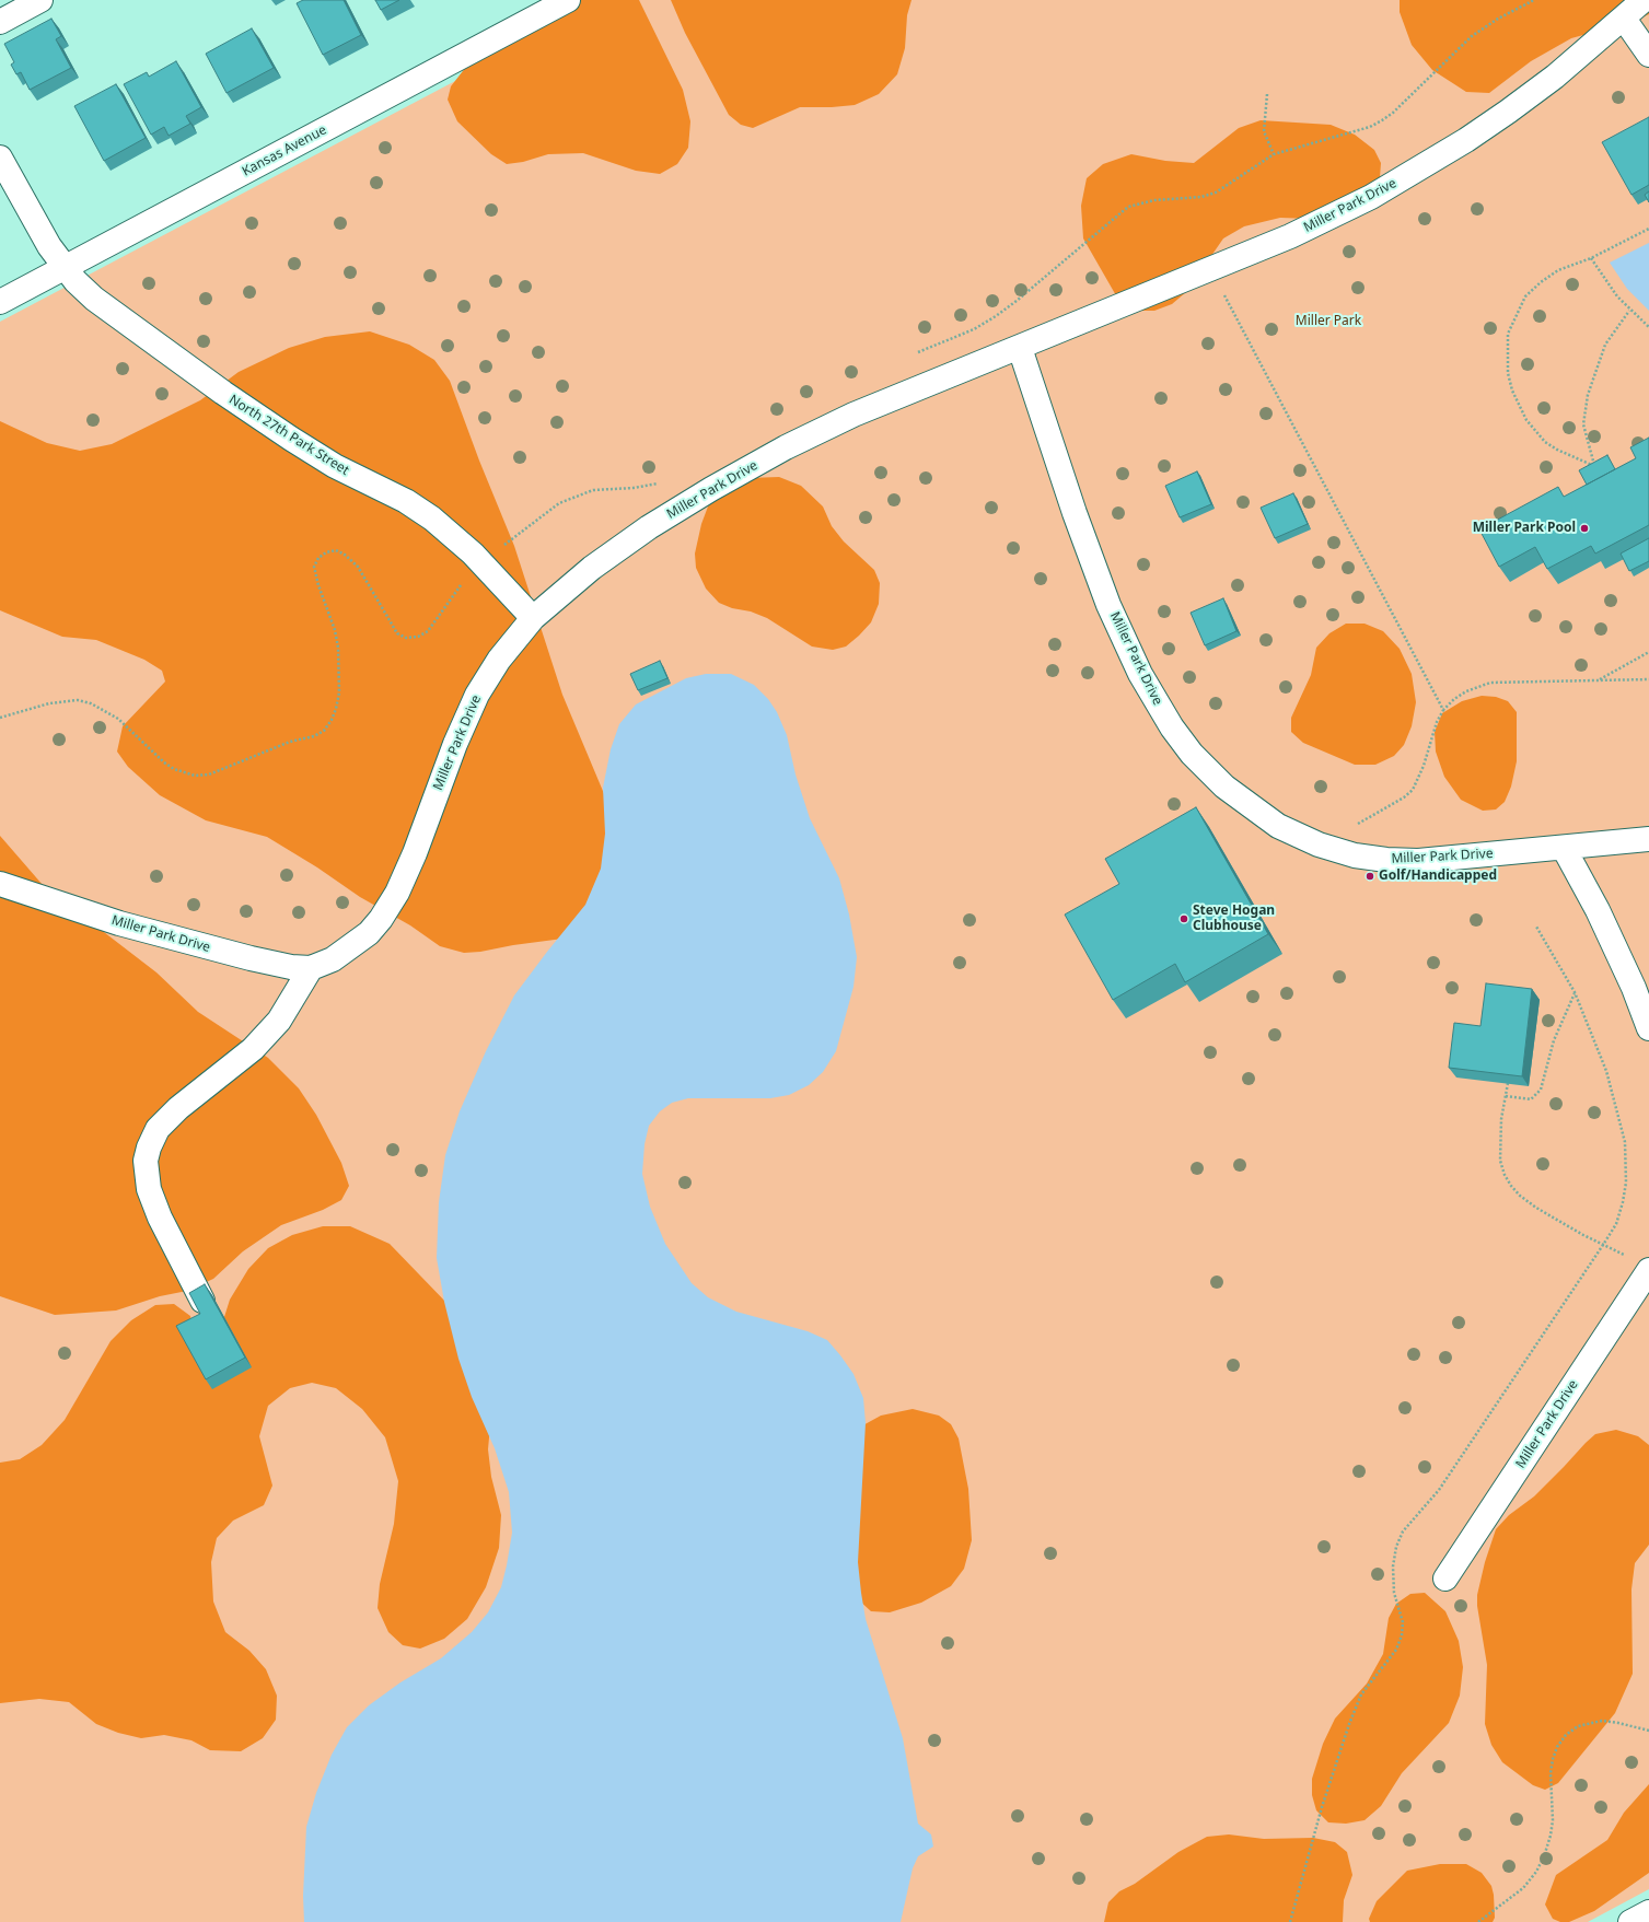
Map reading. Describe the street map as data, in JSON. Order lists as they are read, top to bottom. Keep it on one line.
{"streets":{"street":["Kansas Avenue","Miller Park Drive","North 27th Park Street"]},"crossings":[["Kansas Avenue","North 27th Park Street"],["Miller Park Drive","North 27th Park Street"]],"parks":["Miller Park"],"places":["Miller Park Pool","Golf/Handicapped","Steve Hogan Clubhouse"]}
